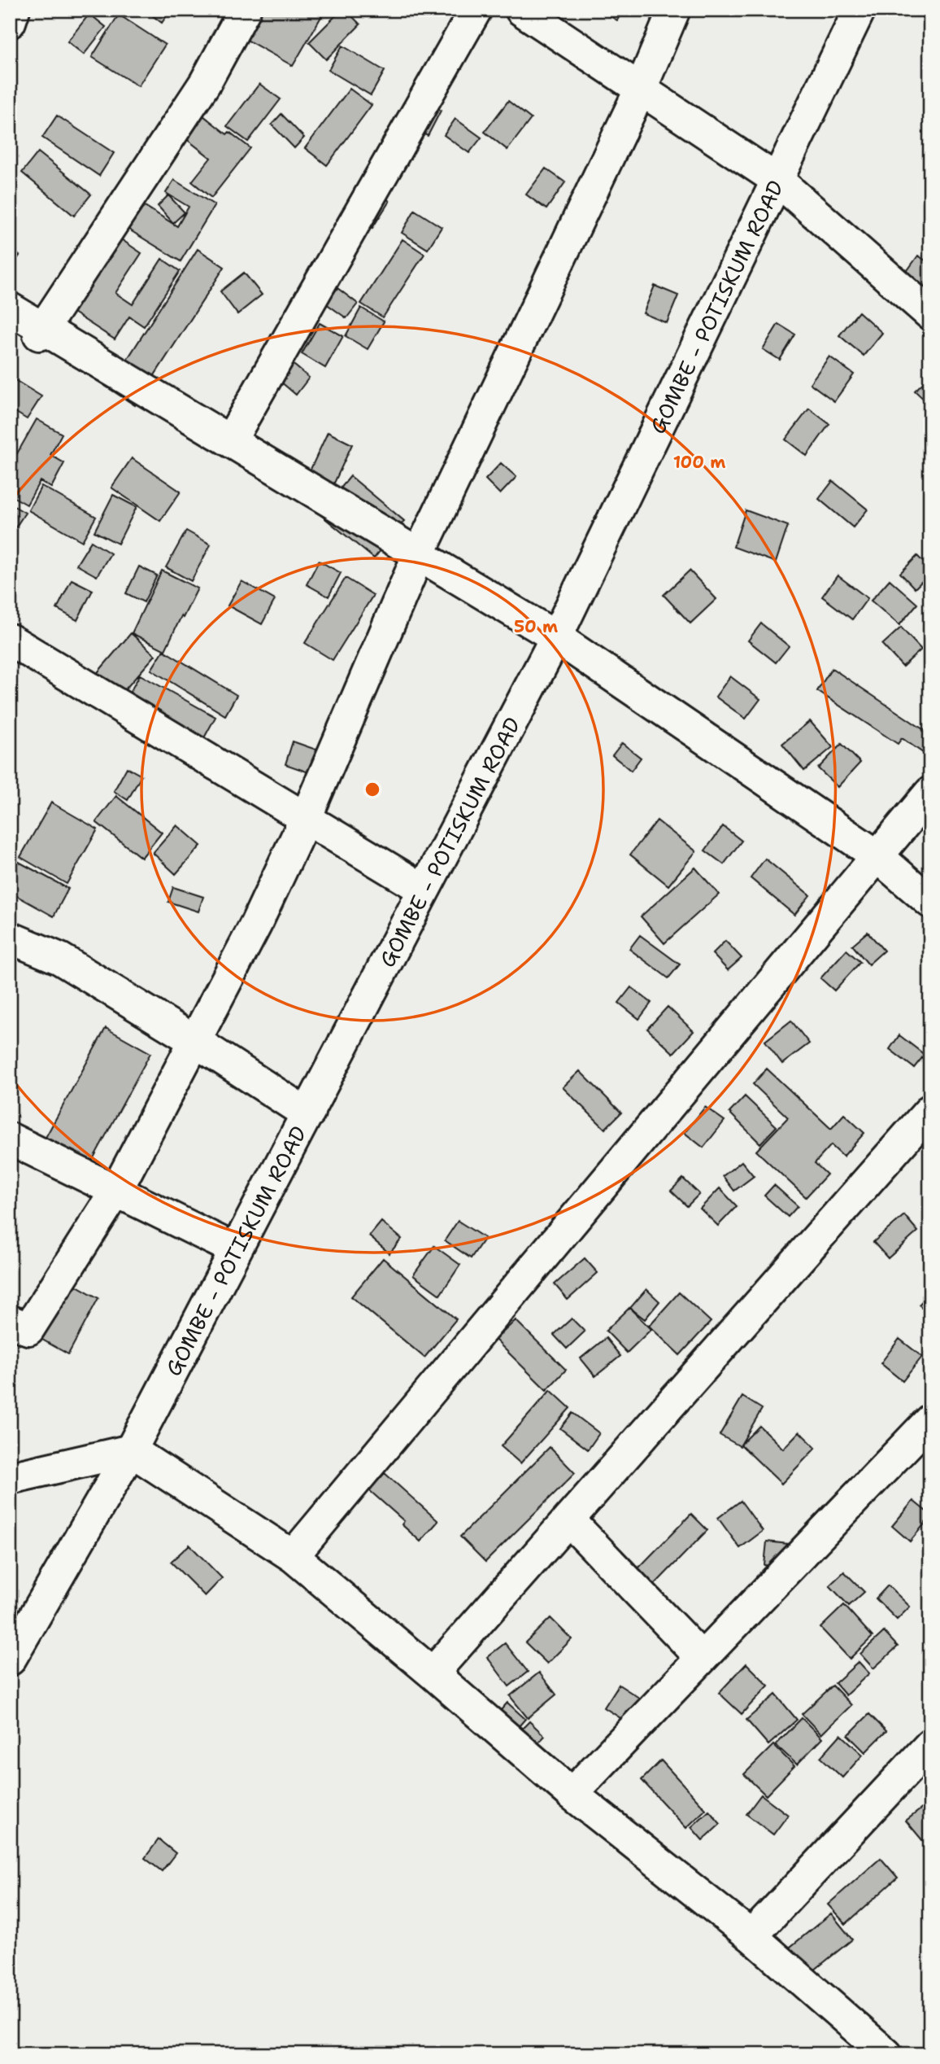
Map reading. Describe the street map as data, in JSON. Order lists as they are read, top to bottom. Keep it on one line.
{"streets":{"street":["GOMBE - POTISKUM ROAD"]},"rings":["100 m","50 m"]}
